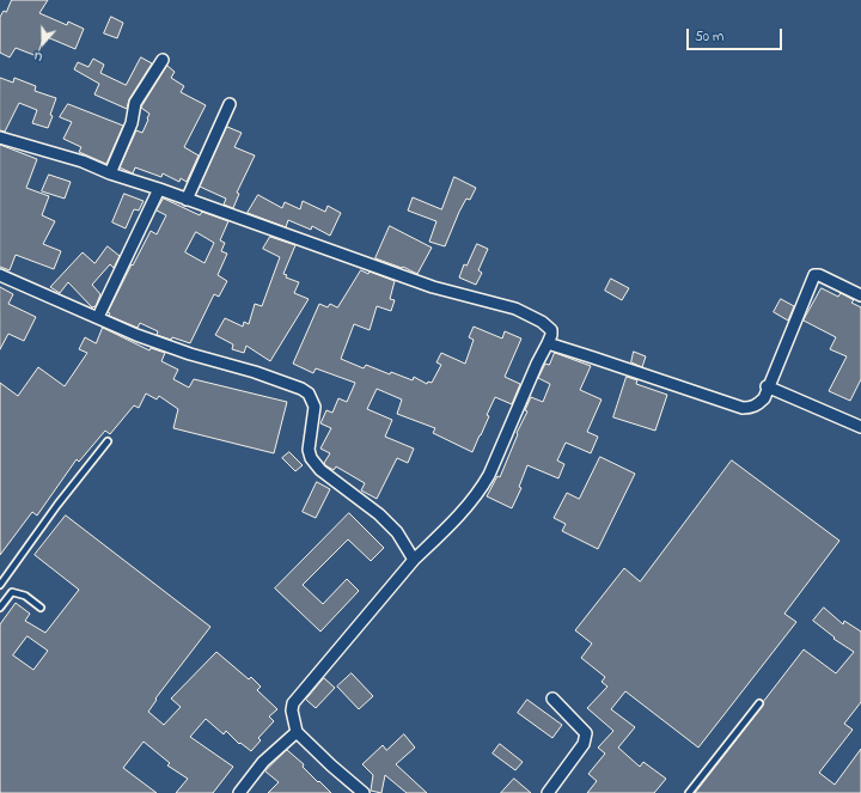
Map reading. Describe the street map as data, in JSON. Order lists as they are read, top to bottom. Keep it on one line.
{"scale_bar":"50 m","north":"bottom"}
